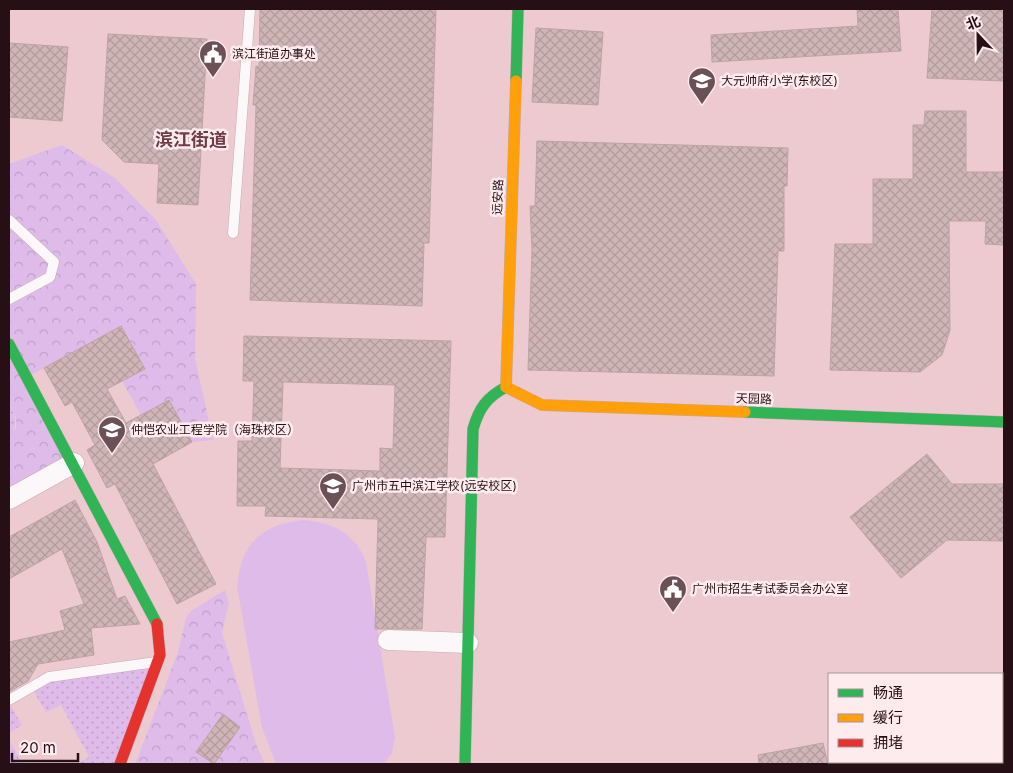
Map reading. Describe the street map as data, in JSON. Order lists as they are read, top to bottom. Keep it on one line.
{"streets":{"street":["远安路","天园路"]},"crossings":[["远安路","天园路"]],"districts":["滨江街道"],"places":{"public building":["滨江街道办事处","广州市招生考试委员会办公室"],"school or university":["大元帅府小学(东校区)","仲恺农业工程学院（海珠校区）","广州市五中滨江学校(远安校区)"]},"legend":["畅通","缓行","拥堵"],"scale_bar":"20 m","north":"top"}
